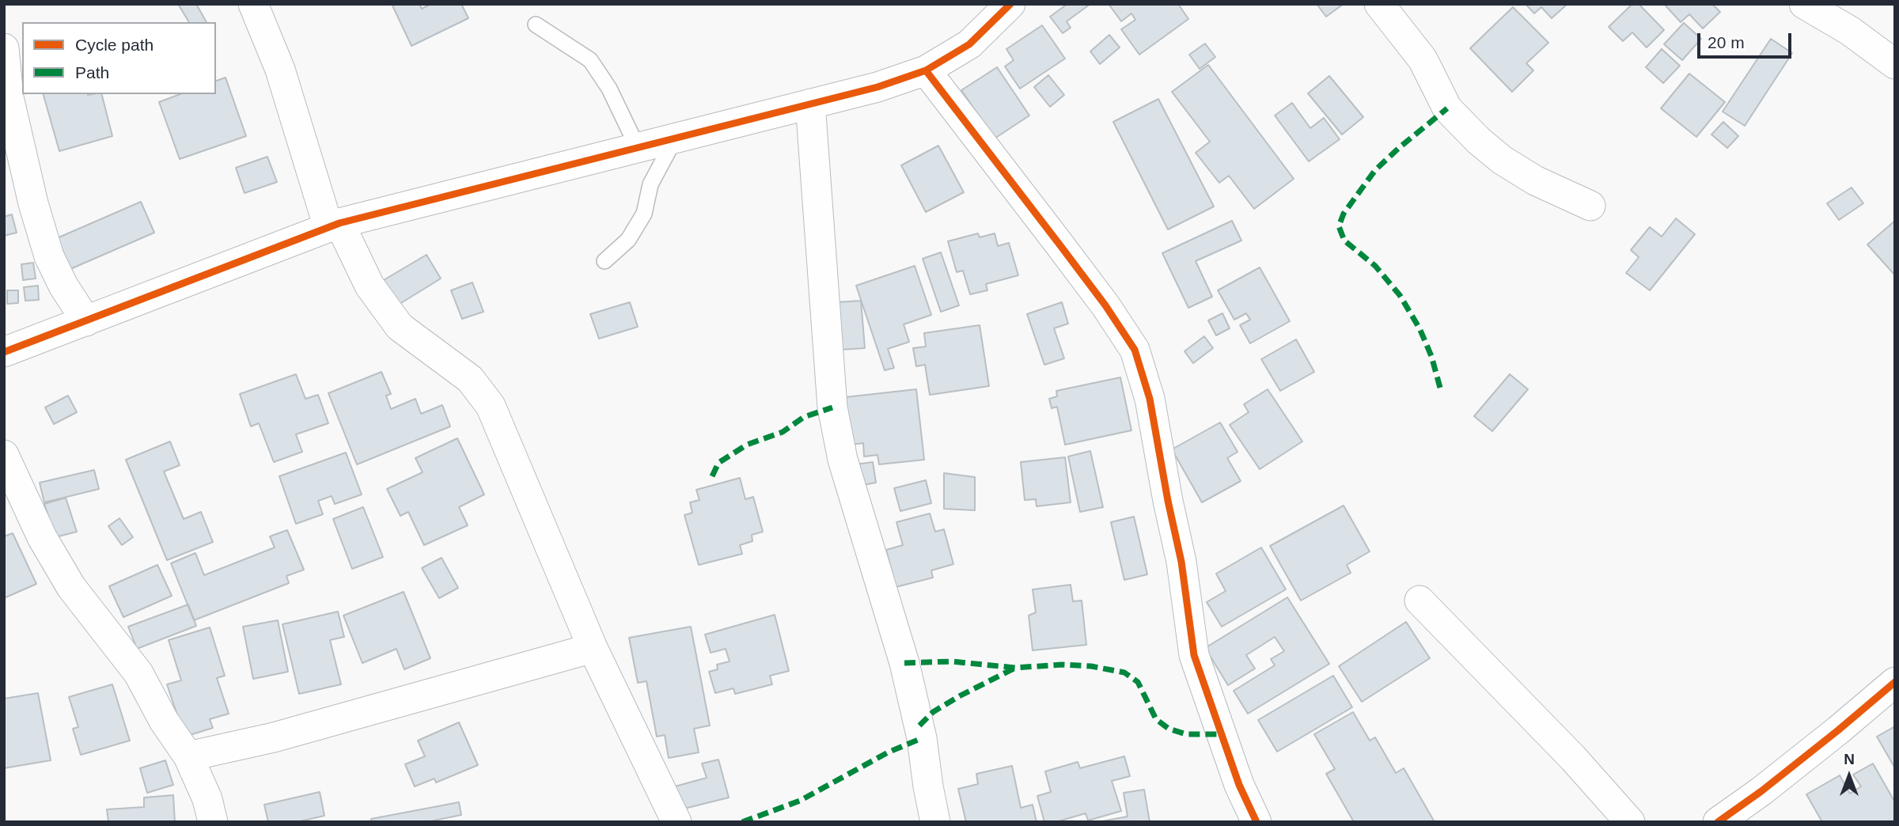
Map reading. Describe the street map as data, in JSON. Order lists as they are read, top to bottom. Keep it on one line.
{"legend":["Cycle path","Path"],"scale_bar":"20 m","north":"top"}
